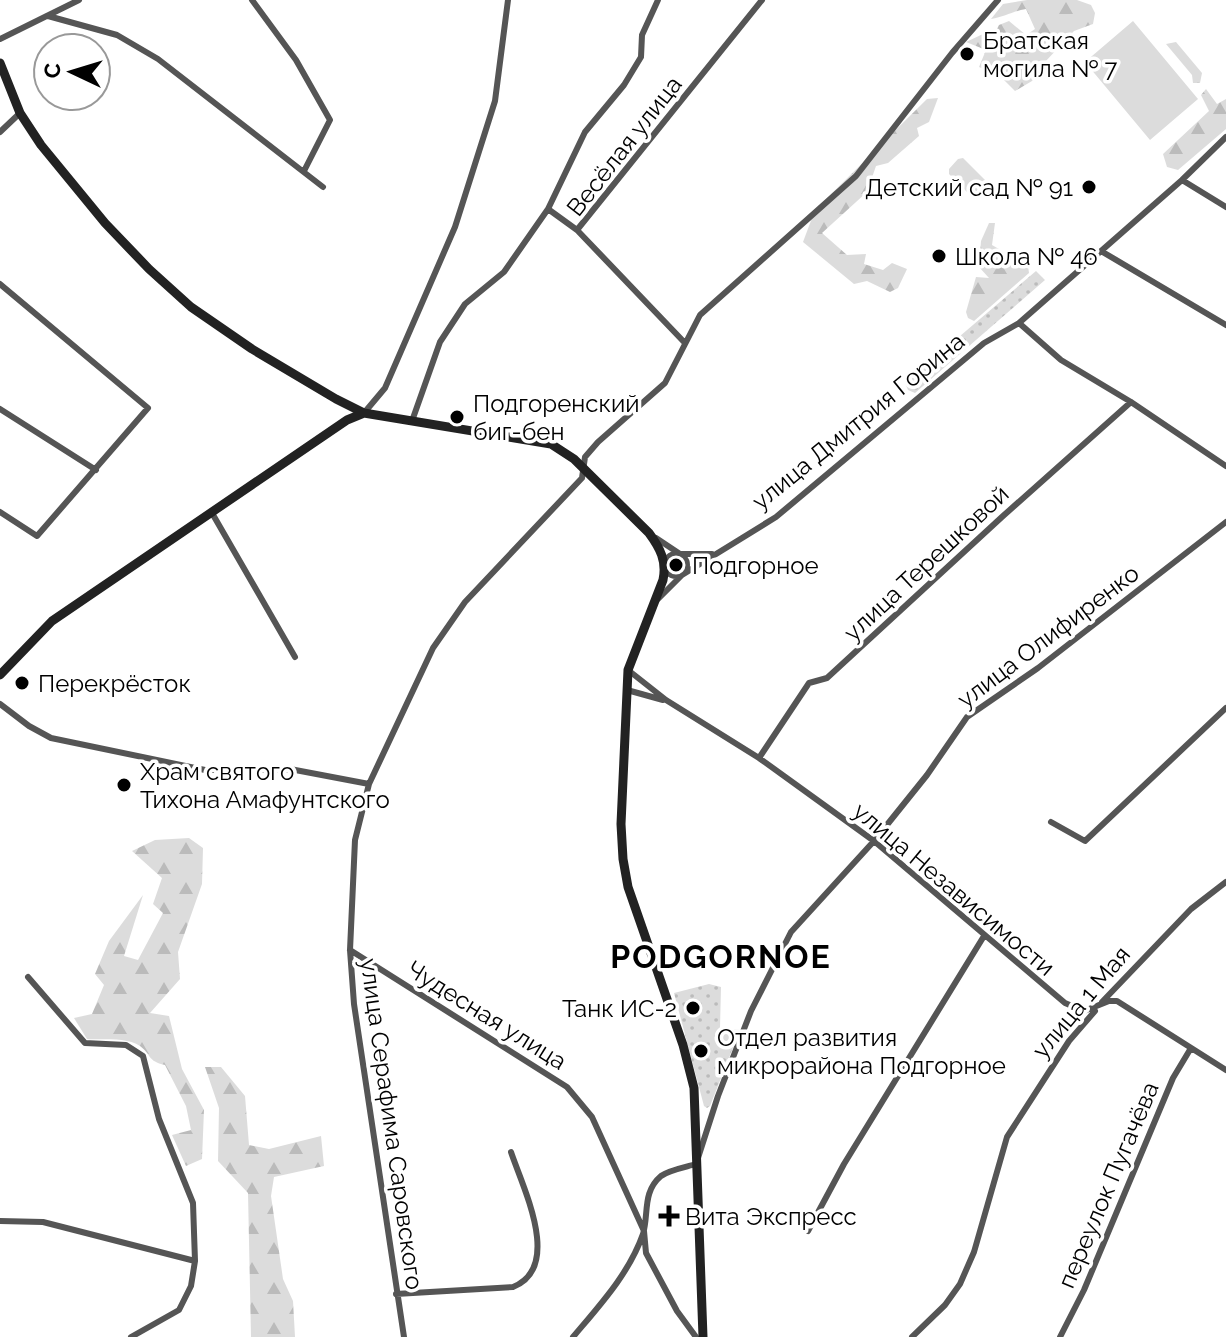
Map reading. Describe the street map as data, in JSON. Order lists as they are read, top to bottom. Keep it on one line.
{"streets":{"street":["Весёлая улица","улица Дмитрия Горина","улица Терешковой","улица Олифиренко","улица Независимости","улица 1 Мая","Чудесная улица","улица Серафима Саровского","переулок Пугачёва"]},"crossings":[["Весёлая улица","улица Серафима Саровского"],["улица Дмитрия Горина","улица Олифиренко"],["улица Терешковой","улица Независимости"],["улица Олифиренко","улица Независимости"],["улица Независимости","улица 1 Мая"],["улица Независимости","переулок Пугачёва"],["Чудесная улица","улица Серафима Саровского"]],"districts":["PODGORNOE"],"places":{"other":["Братская могила № 7","Детский сад № 91","Школа № 46","Подгоренский биг-бен","Подгорное","Перекрёсток","Храм святого Тихона Амафунтского","Танк ИС-2","Отдел развития микрорайона Подгорное"],"health":["Вита Экспресс"]},"north":"left"}
